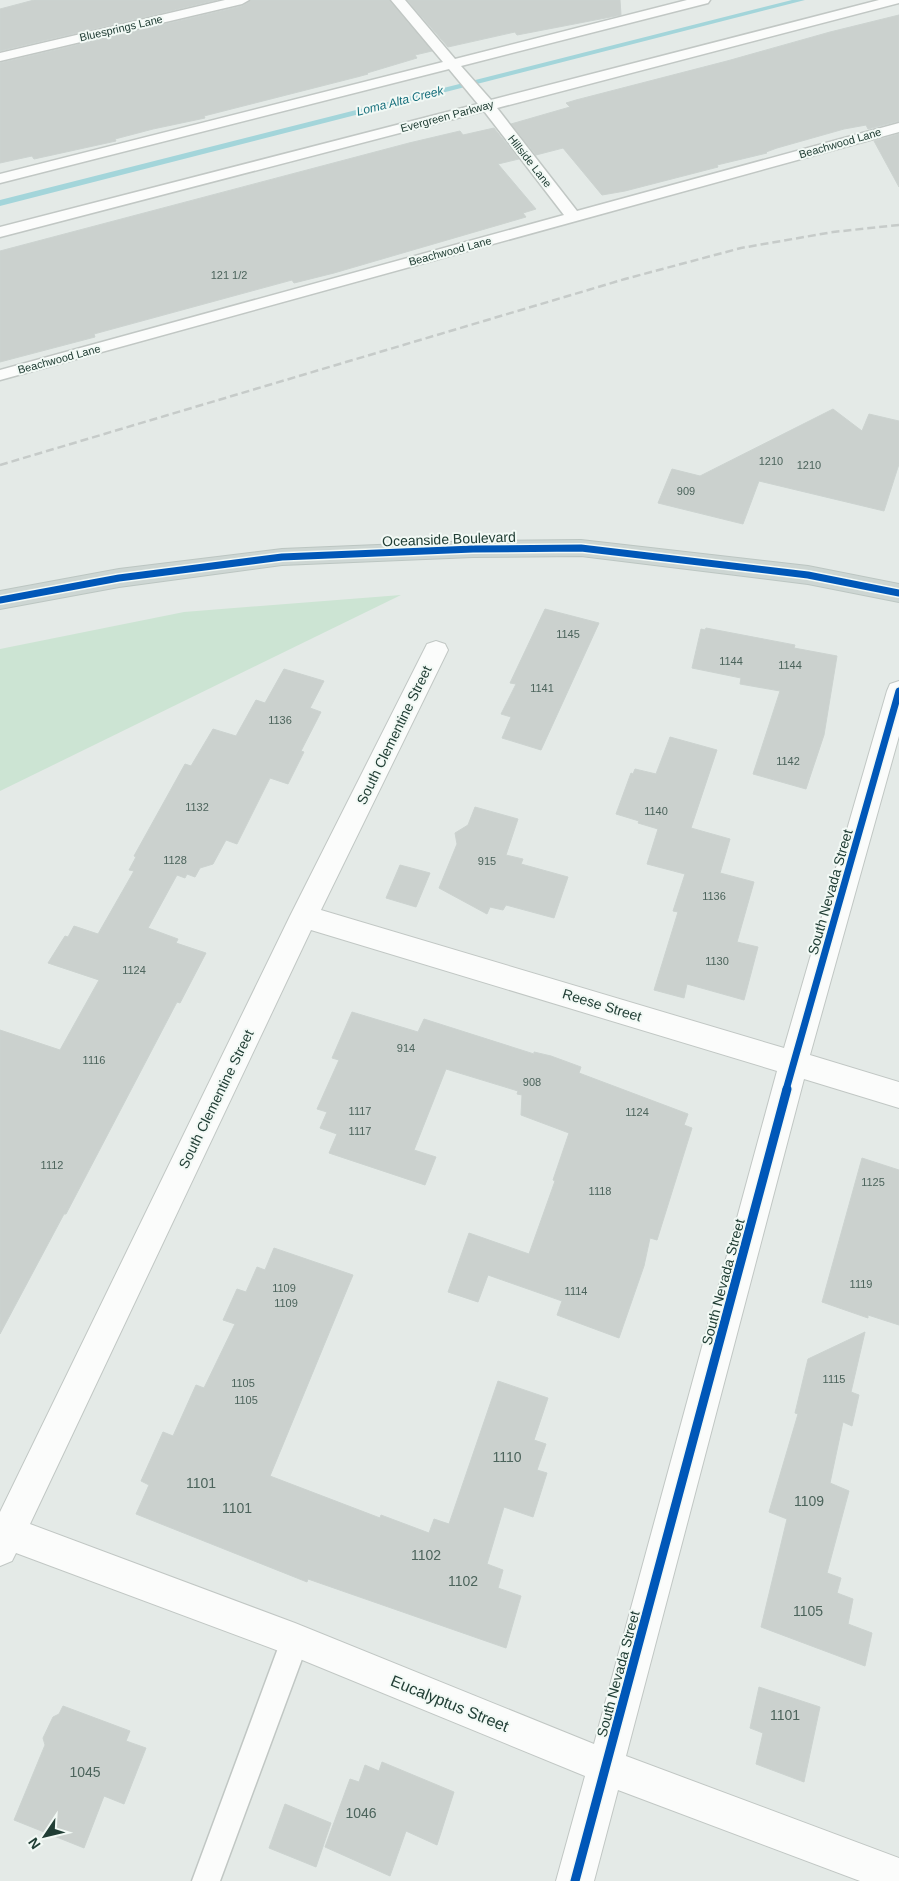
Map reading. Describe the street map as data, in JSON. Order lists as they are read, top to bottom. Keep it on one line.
{"streets":{"main road":["Oceanside Boulevard"],"street":["South Clementine Street","South Nevada Street","Reese Street","Eucalyptus Street"],"lane":["Bluesprings Lane","Evergreen Parkway","Beachwood Lane","Hillside Lane"]},"crossings":[["Evergreen Parkway","Hillside Lane"],["Beachwood Lane","Hillside Lane"],["South Clementine Street","Reese Street"],["South Clementine Street","Eucalyptus Street"],["South Nevada Street","Reese Street"],["South Nevada Street","Eucalyptus Street"]],"water":["Loma Alta Creek"],"house_numbers":["121 1/2","1210","1210","909","1145","1144","1144","1141","1136","1142","1132","1140","1128","915","1136","1130","1124","914","1116","908","1117","1124","1117","1112","1125","1118","1119","1109","1114","1109","1115","1105","1105","1110","1101","1109","1101","1102","1102","1105","1101","1045","1046"],"north":"bottom left"}
